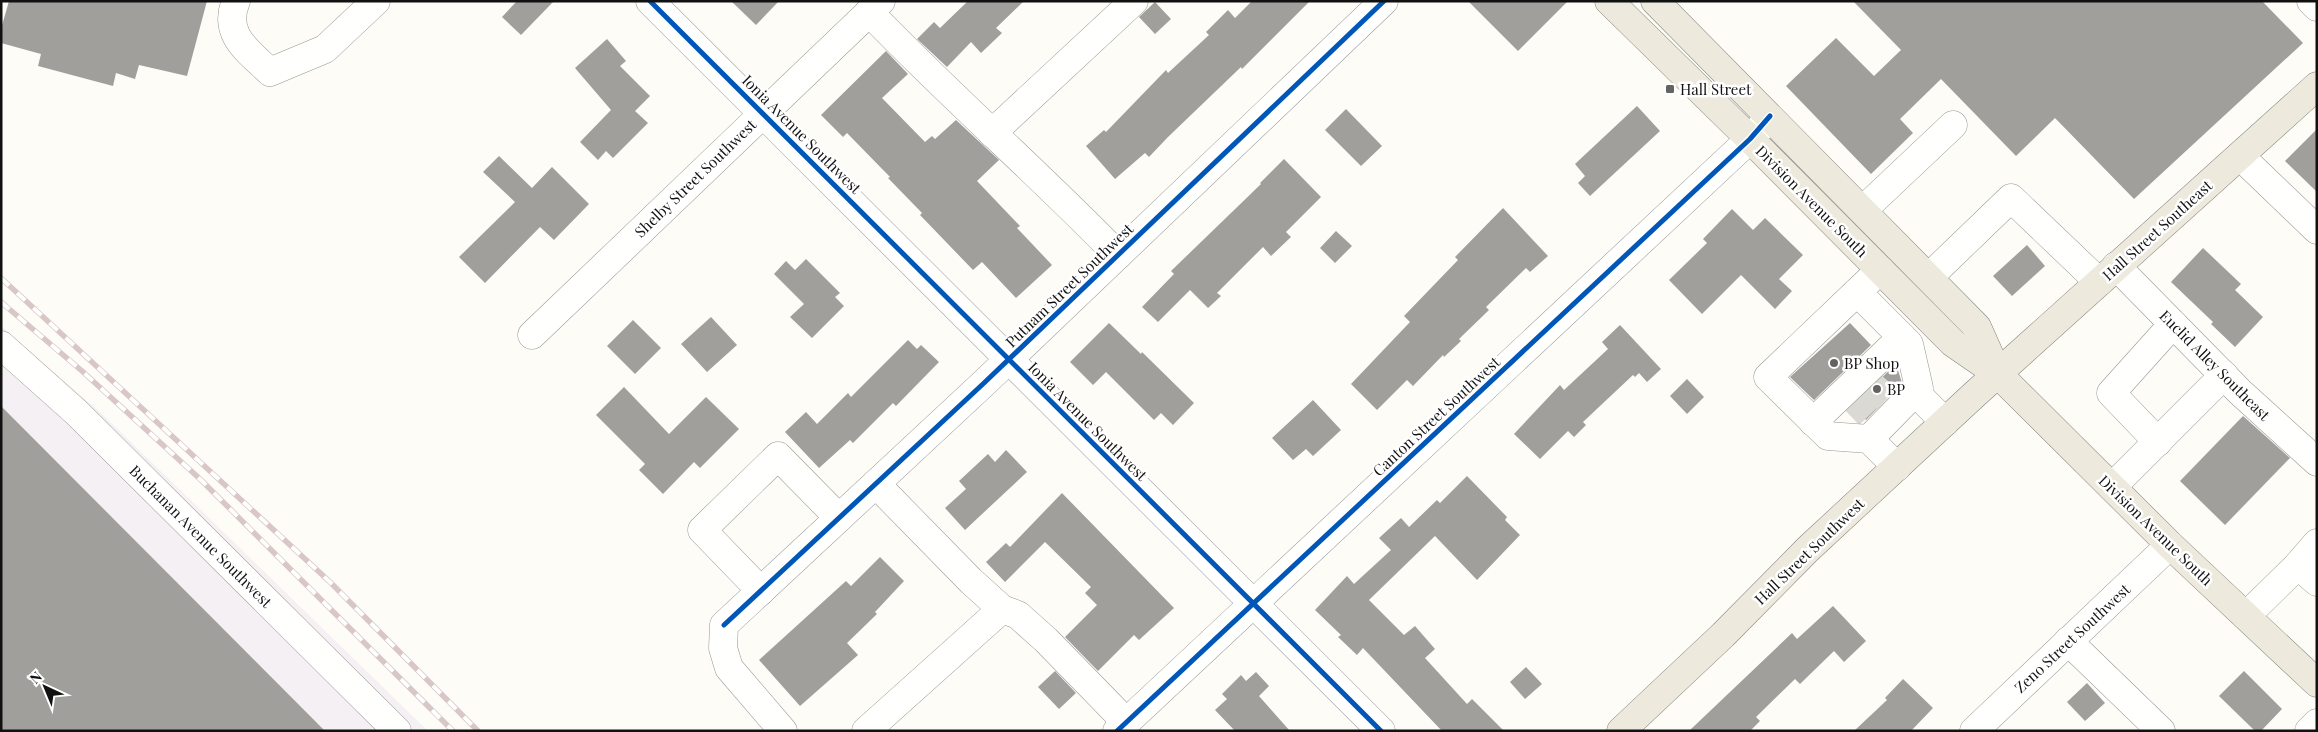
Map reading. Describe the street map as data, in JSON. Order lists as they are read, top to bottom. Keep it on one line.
{"streets":{"main road":["Division Avenue South","Hall Street Southeast","Hall Street Southwest"],"street":["Ionia Avenue Southwest","Shelby Street Southwest","Putnam Street Southwest","Euclid Alley Southeast","Canton Street Southwest","Buchanan Avenue Southwest","Zeno Street Southwest"]},"crossings":[["Ionia Avenue Southwest","Shelby Street Southwest"],["Ionia Avenue Southwest","Putnam Street Southwest"],["Ionia Avenue Southwest","Canton Street Southwest"],["Division Avenue South","Hall Street Southeast"],["Division Avenue South","Euclid Alley Southeast"],["Division Avenue South","Canton Street Southwest"],["Division Avenue South","Hall Street Southwest"],["Division Avenue South","Zeno Street Southwest"],["Hall Street Southeast","Euclid Alley Southeast"],["Hall Street Southeast","Hall Street Southwest"]],"places":{"transit":["Hall Street"],"other":["BP Shop","BP"]},"north":"top left"}
